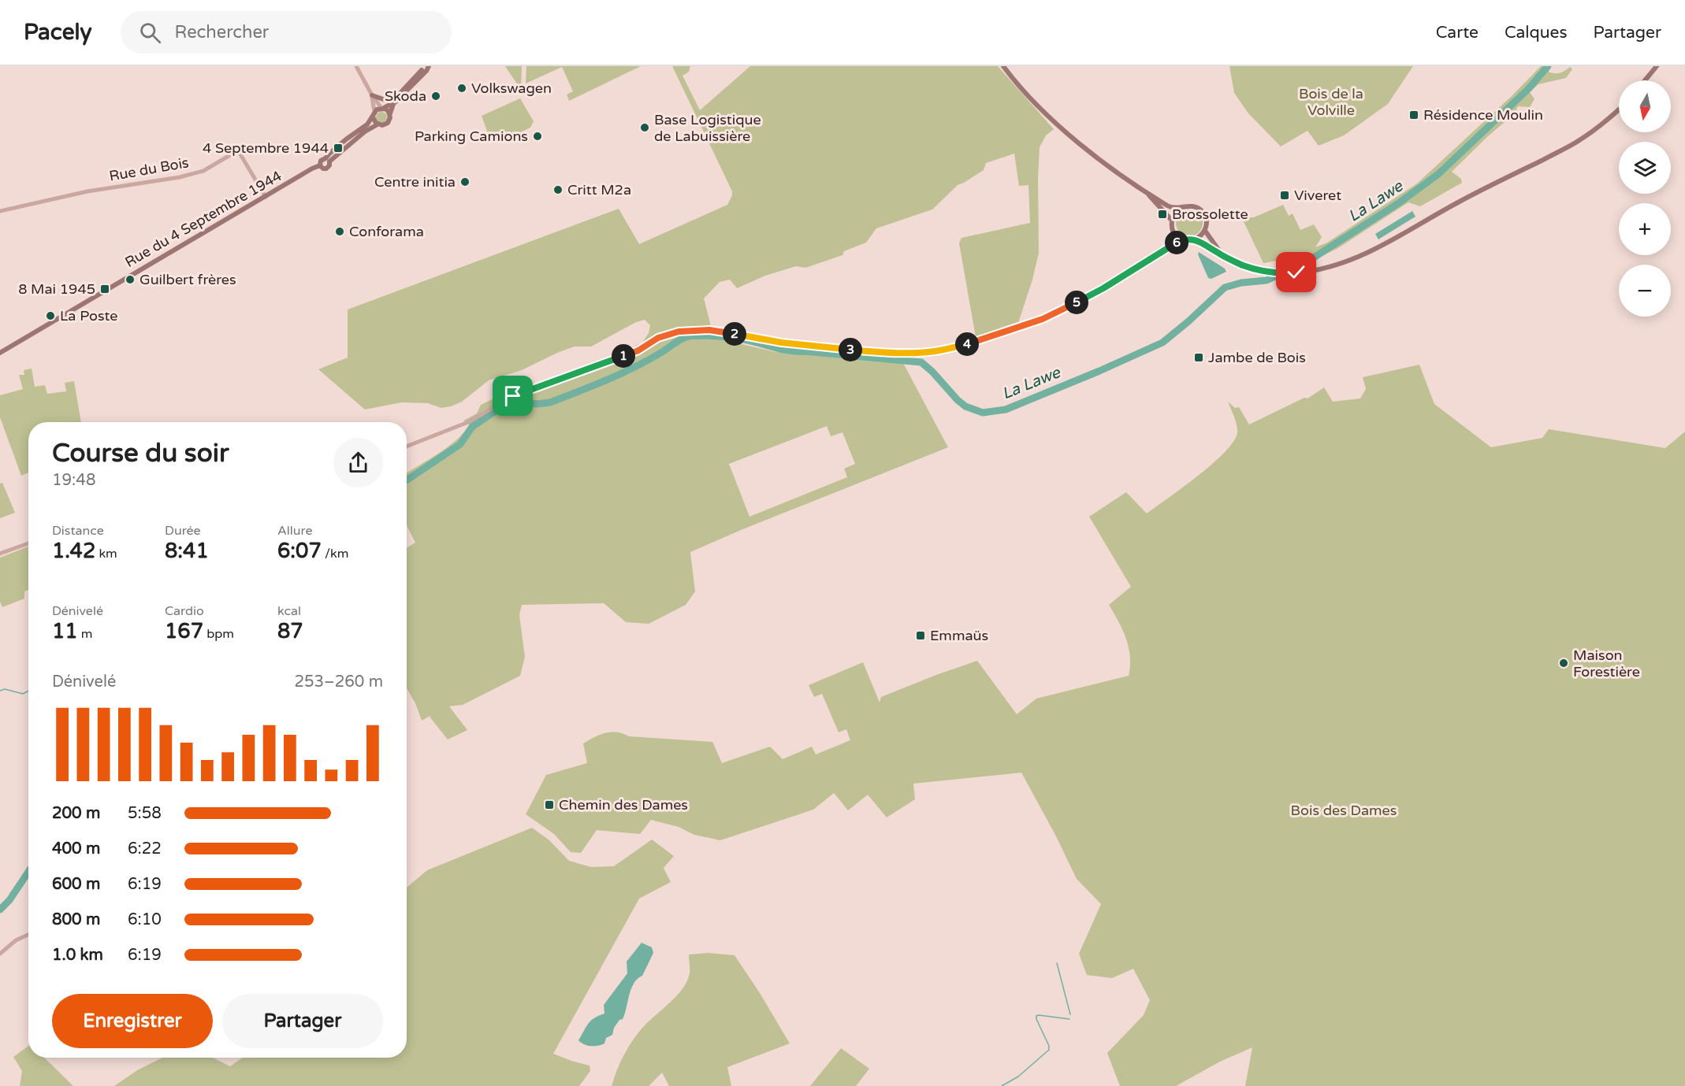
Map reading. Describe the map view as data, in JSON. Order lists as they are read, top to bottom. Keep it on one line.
{"streets":{"main road":["Rue du 4 Septembre 1944"],"street":["Rue du Bois"]},"crossings":[["Rue du Bois","Rue du 4 Septembre 1944"]],"water":["La Lawe"],"parks":["Bois de la Volville","Bois des Dames"],"places":{"other":["Volkswagen","Skoda","Base Logistique de Labuissière","Parking Camions","Centre initia","Critt M2a","Conforama","Guilbert frères","La Poste","Maison Forestière"],"transit":["Résidence Moulin","4 Septembre 1944","Viveret","Brossolette","8 Mai 1945","Jambe de Bois","Emmaüs","Chemin des Dames"]},"north":"bottom","page":{"header":"Pacely","search":"Rechercher","nav":["Carte","Calques","Partager"],"map_buttons":["+","−"],"pins":["6","5","2","4","3","1"],"heading":["Course du soir","19:48"],"stats":[["Distance","1.42 km"],["Durée","8:41"],["Allure","6:07 /km"],["Dénivelé","11 m"],["Cardio","167 bpm"],["kcal","87"]],"chart":["Dénivelé","253–260 m"],"list":[{"name":"200 m","note":"5:58"},{"name":"400 m","note":"6:22"},{"name":"600 m","note":"6:19"},{"name":"800 m","note":"6:10"},{"name":"1.0 km","note":"6:19"}],"buttons":["Enregistrer","Partager"]}}
